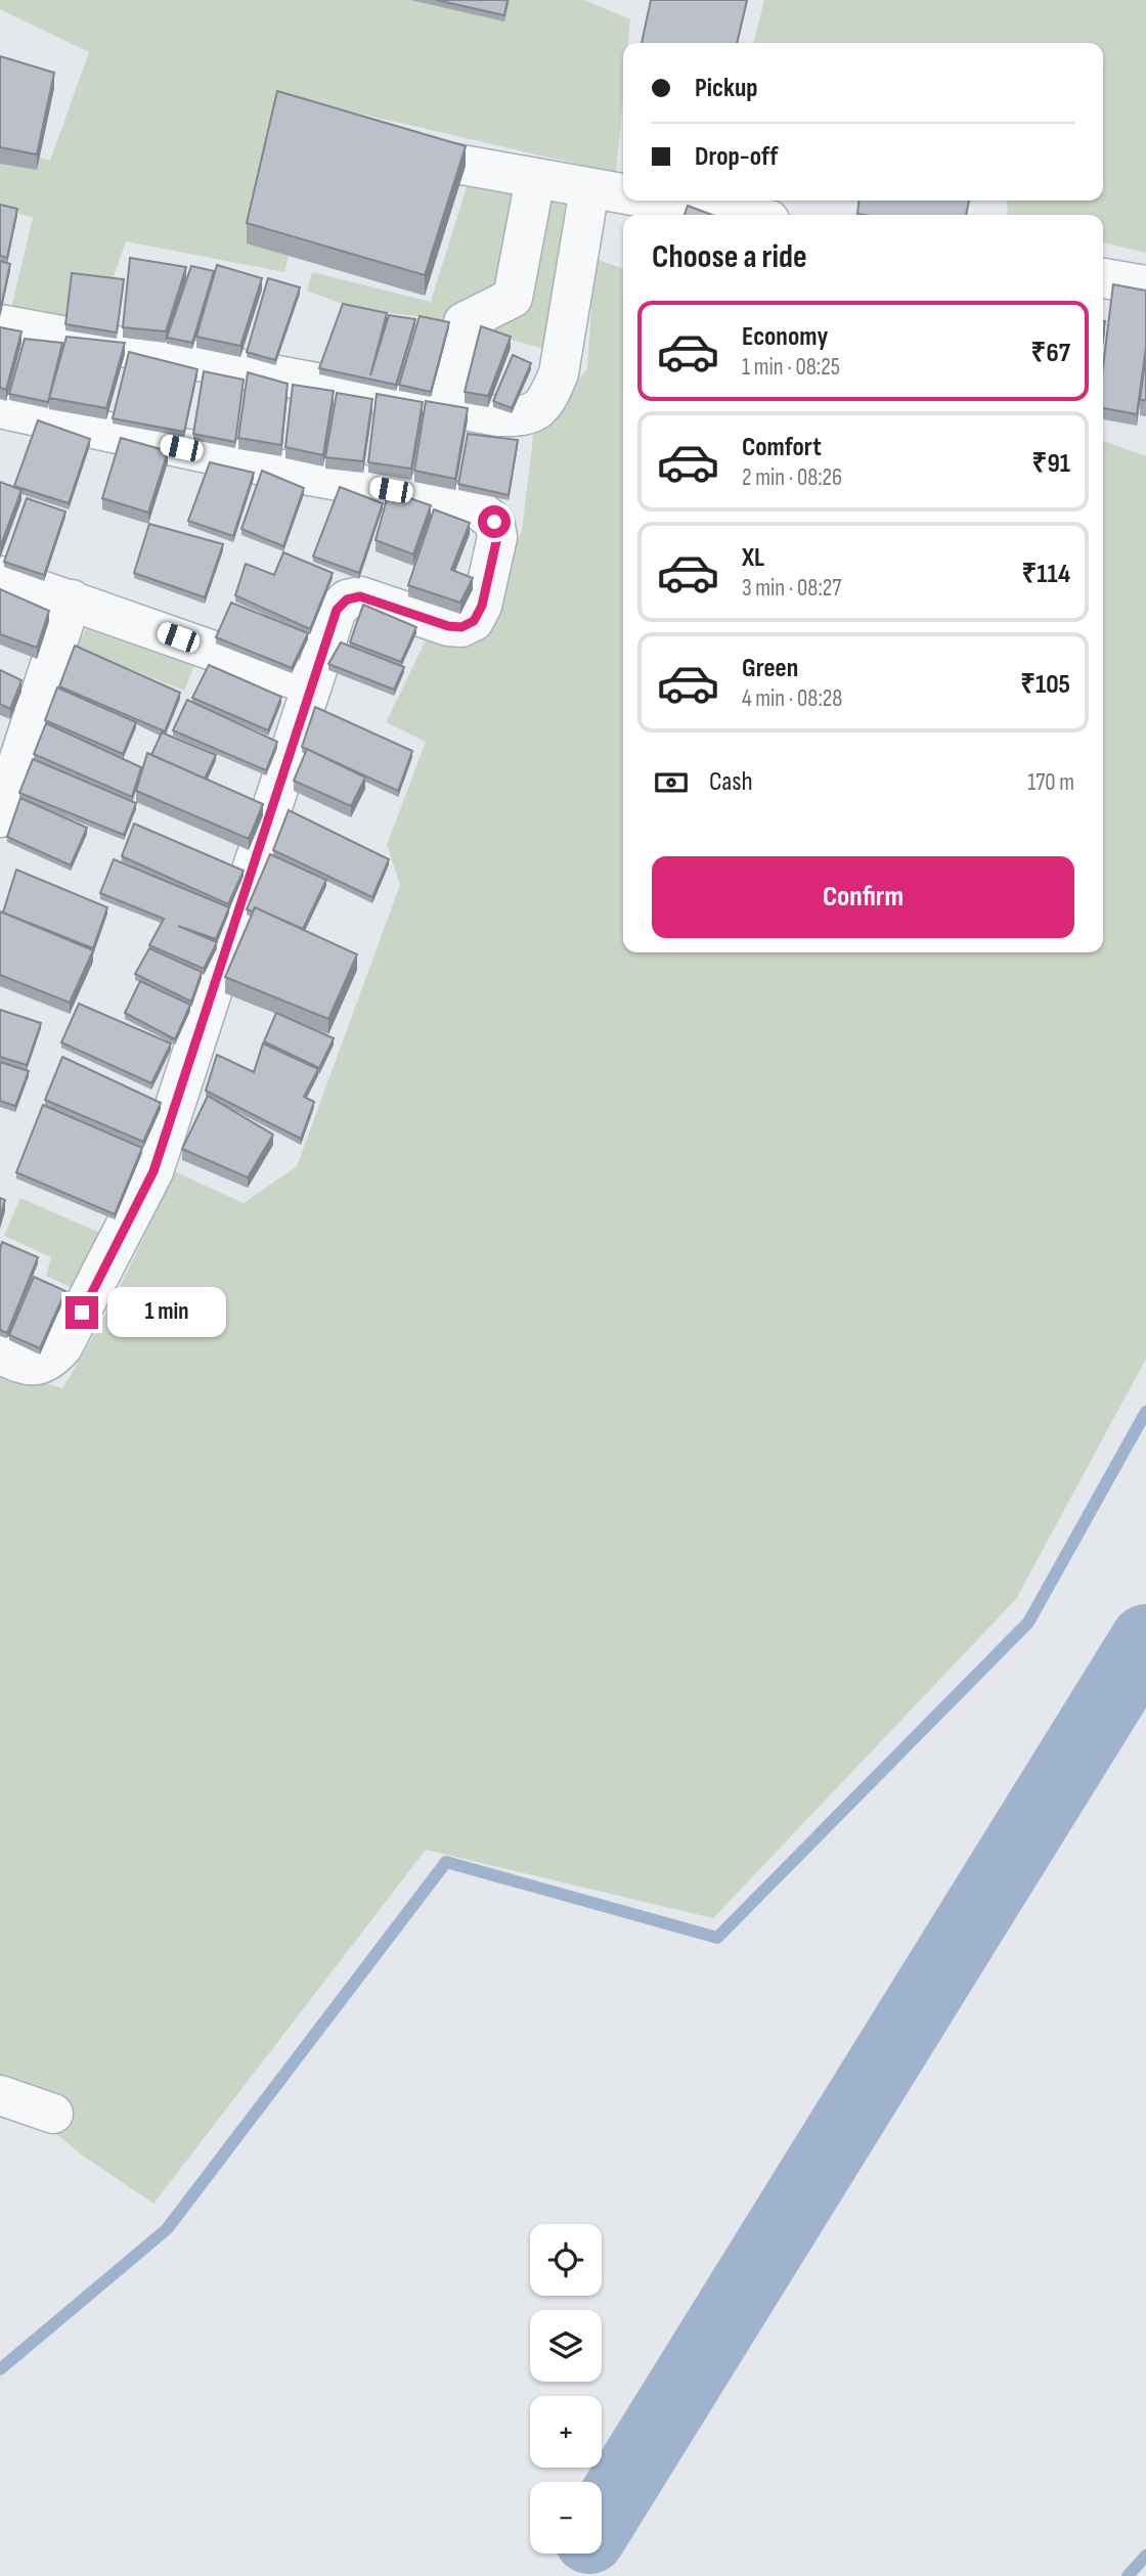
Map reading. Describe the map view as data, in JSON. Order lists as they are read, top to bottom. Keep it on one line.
{"page":{"banner":["Pickup","Drop-off"],"heading":"Choose a ride","list":[{"name":"Economy","note":"1 min · 08:25","value":"₹67"},{"name":"Comfort","note":"2 min · 08:26","value":"₹91"},{"name":"XL","note":"3 min · 08:27","value":"₹114"},{"name":"Green","note":"4 min · 08:28","value":"₹105"}],"pay":["Cash","170 m"],"buttons":"Confirm","bubble":"1 min","map_buttons":["+","−"]}}
